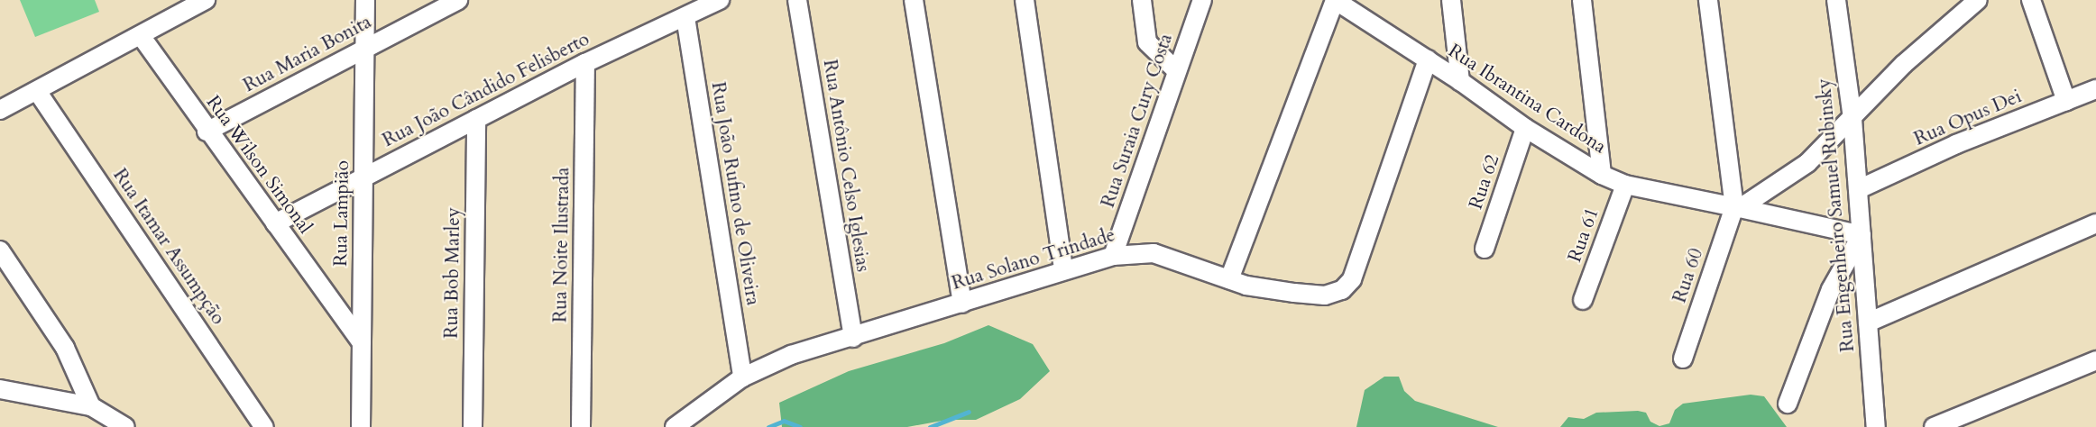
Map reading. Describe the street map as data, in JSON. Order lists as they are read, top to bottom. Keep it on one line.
{"streets":{"street":["Rua Maria Bonita","Rua João Cândido Felisberto","Rua Ibrantina Cardona","Rua Opus Dei","Rua Suraia Cury Costa","Rua Wilson Simonal","Rua Antônio Celso Iglesias","Rua 62","Rua João Rufino de Oliveira","Rua Lampião","Rua Engenheiro Samuel Rubinsky","Rua 61","Rua Noite Ilustrada","Rua Itamar Assumpção","Rua Solano Trindade","Rua Bob Marley","Rua 60"]},"crossings":[["Rua Maria Bonita","Rua Wilson Simonal"],["Rua Maria Bonita","Rua Lampião"],["Rua João Cândido Felisberto","Rua Wilson Simonal"],["Rua João Cândido Felisberto","Rua João Rufino de Oliveira"],["Rua João Cândido Felisberto","Rua Lampião"],["Rua João Cândido Felisberto","Rua Noite Ilustrada"],["Rua João Cândido Felisberto","Rua Bob Marley"],["Rua Ibrantina Cardona","Rua 62"],["Rua Ibrantina Cardona","Rua Engenheiro Samuel Rubinsky"],["Rua Ibrantina Cardona","Rua 61"],["Rua Ibrantina Cardona","Rua Solano Trindade"],["Rua Ibrantina Cardona","Rua 60"],["Rua Opus Dei","Rua Engenheiro Samuel Rubinsky"],["Rua Suraia Cury Costa","Rua Solano Trindade"],["Rua Wilson Simonal","Rua Lampião"],["Rua Antônio Celso Iglesias","Rua Solano Trindade"],["Rua João Rufino de Oliveira","Rua Solano Trindade"]]}
